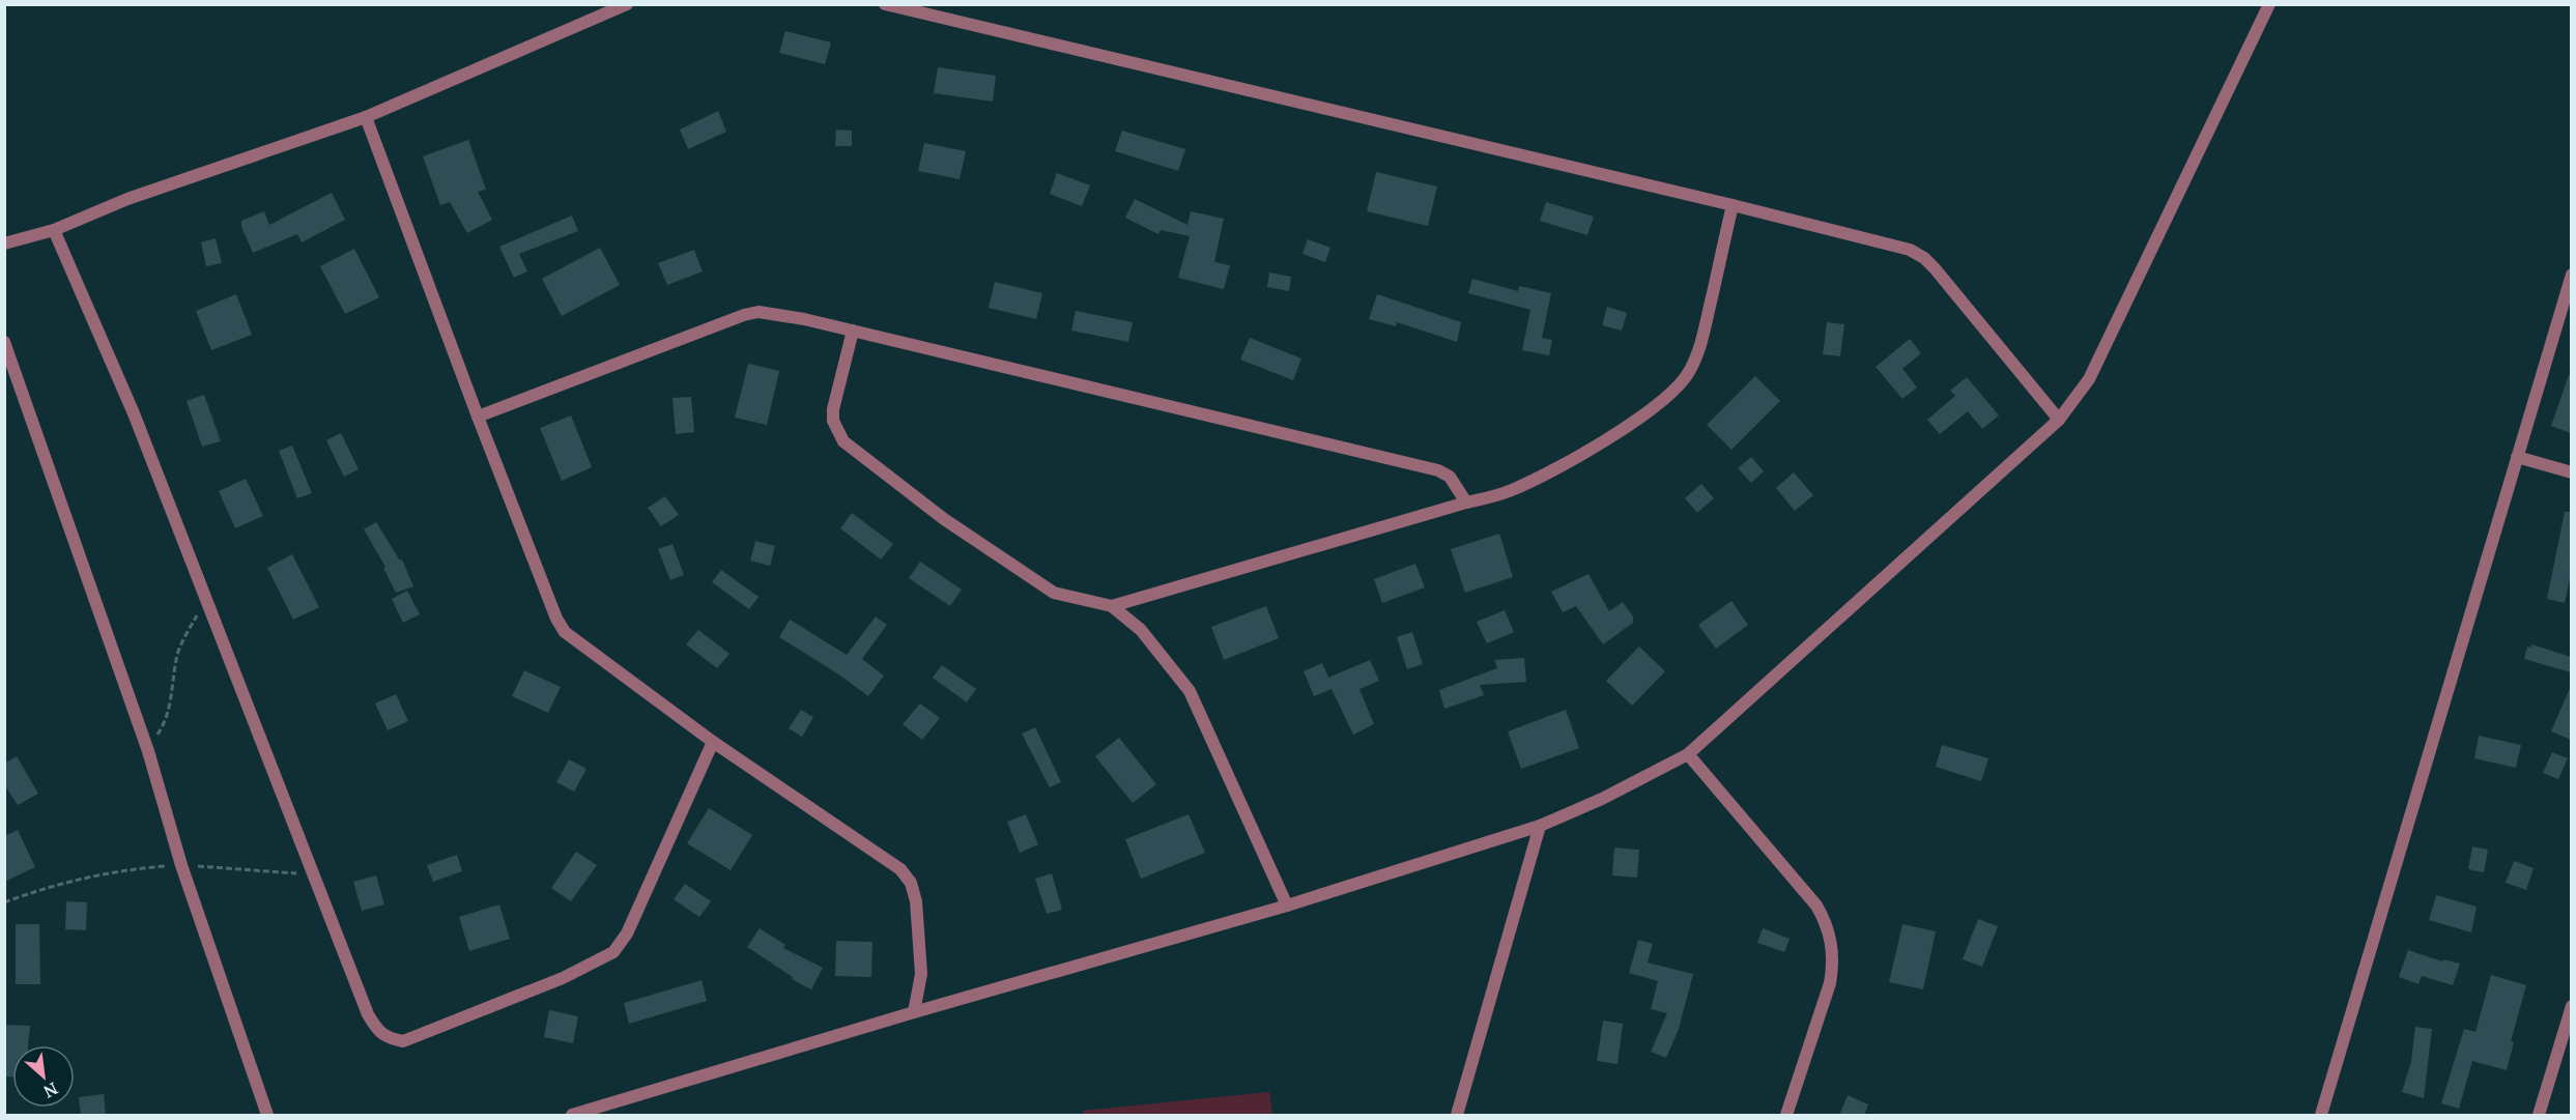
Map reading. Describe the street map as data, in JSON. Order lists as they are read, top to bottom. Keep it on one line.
{"north":"bottom right"}
